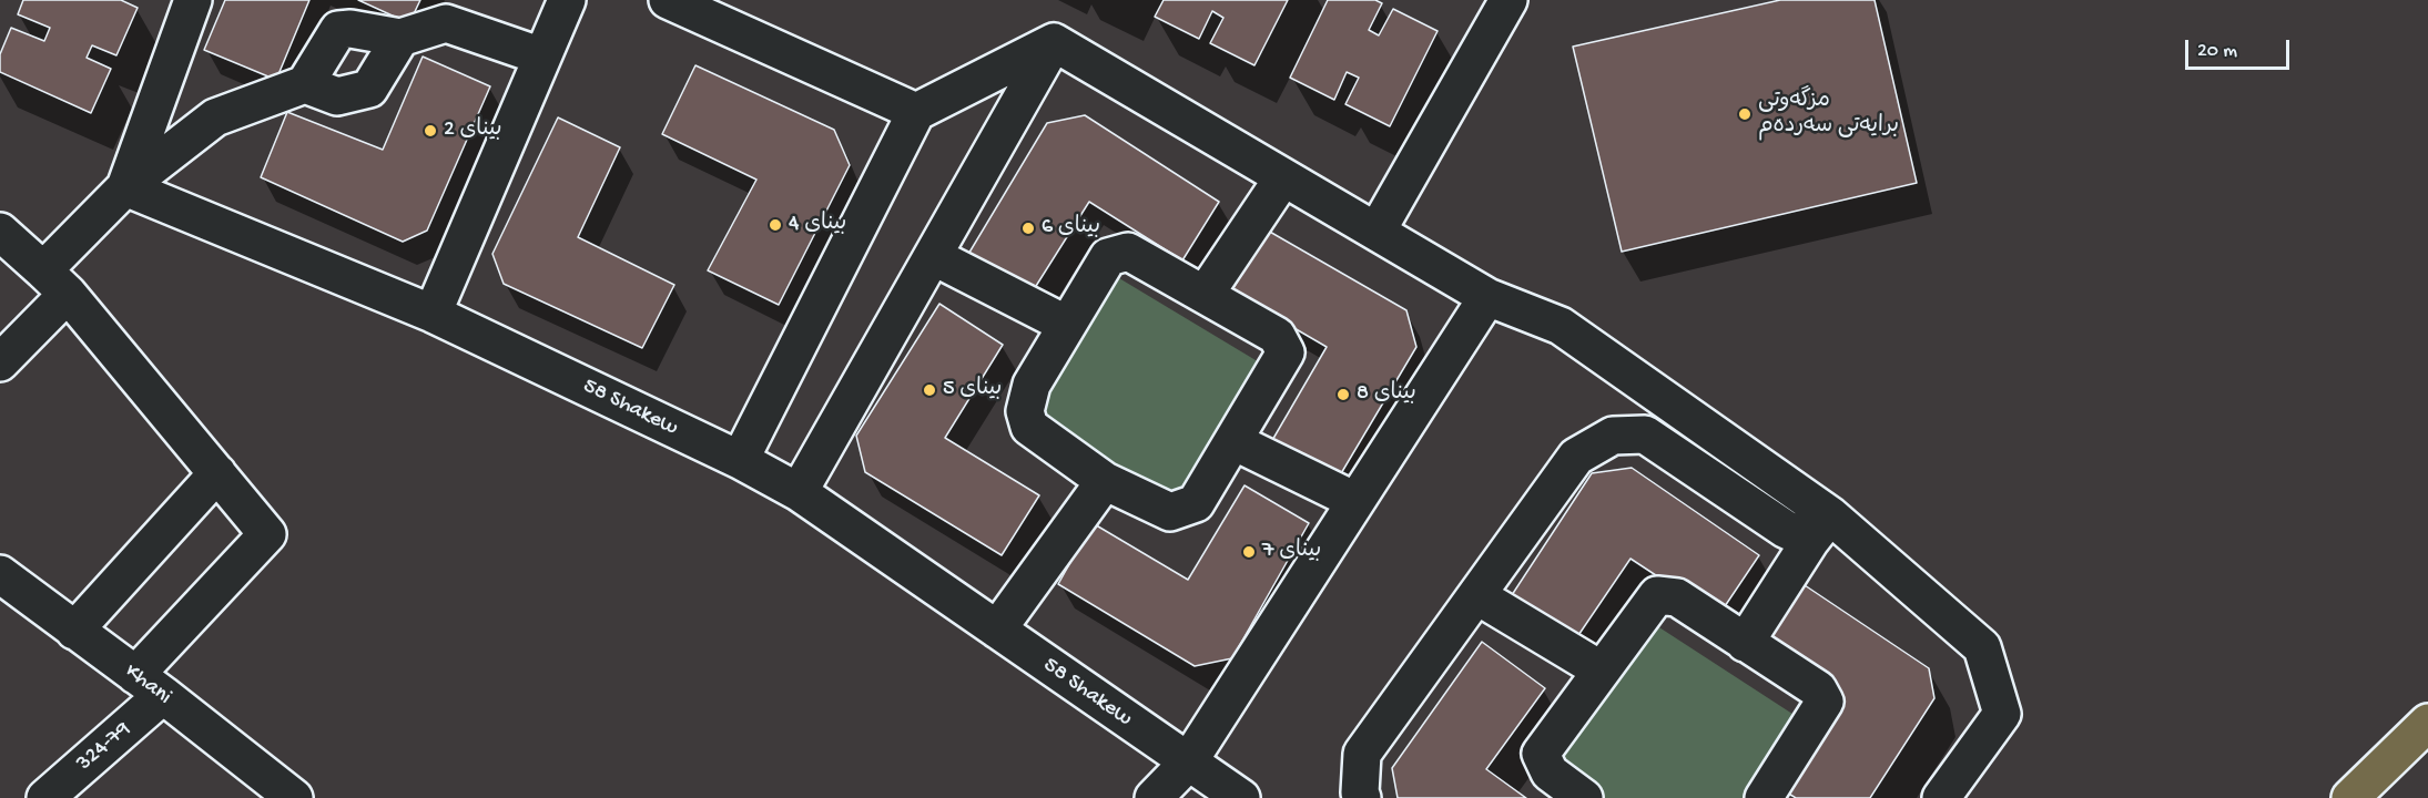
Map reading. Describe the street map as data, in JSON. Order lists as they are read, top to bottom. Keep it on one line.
{"streets":{"street":["58 Shakew","Khani","324-79"]},"crossings":[["Khani","324-79"]],"places":["مزگەوتی برایەتی سەردەم","بيناى 2","بيناى 4","بيناى 6","بيناى 5","بيناى 8","بيناى 7"],"scale_bar":"20 m"}
